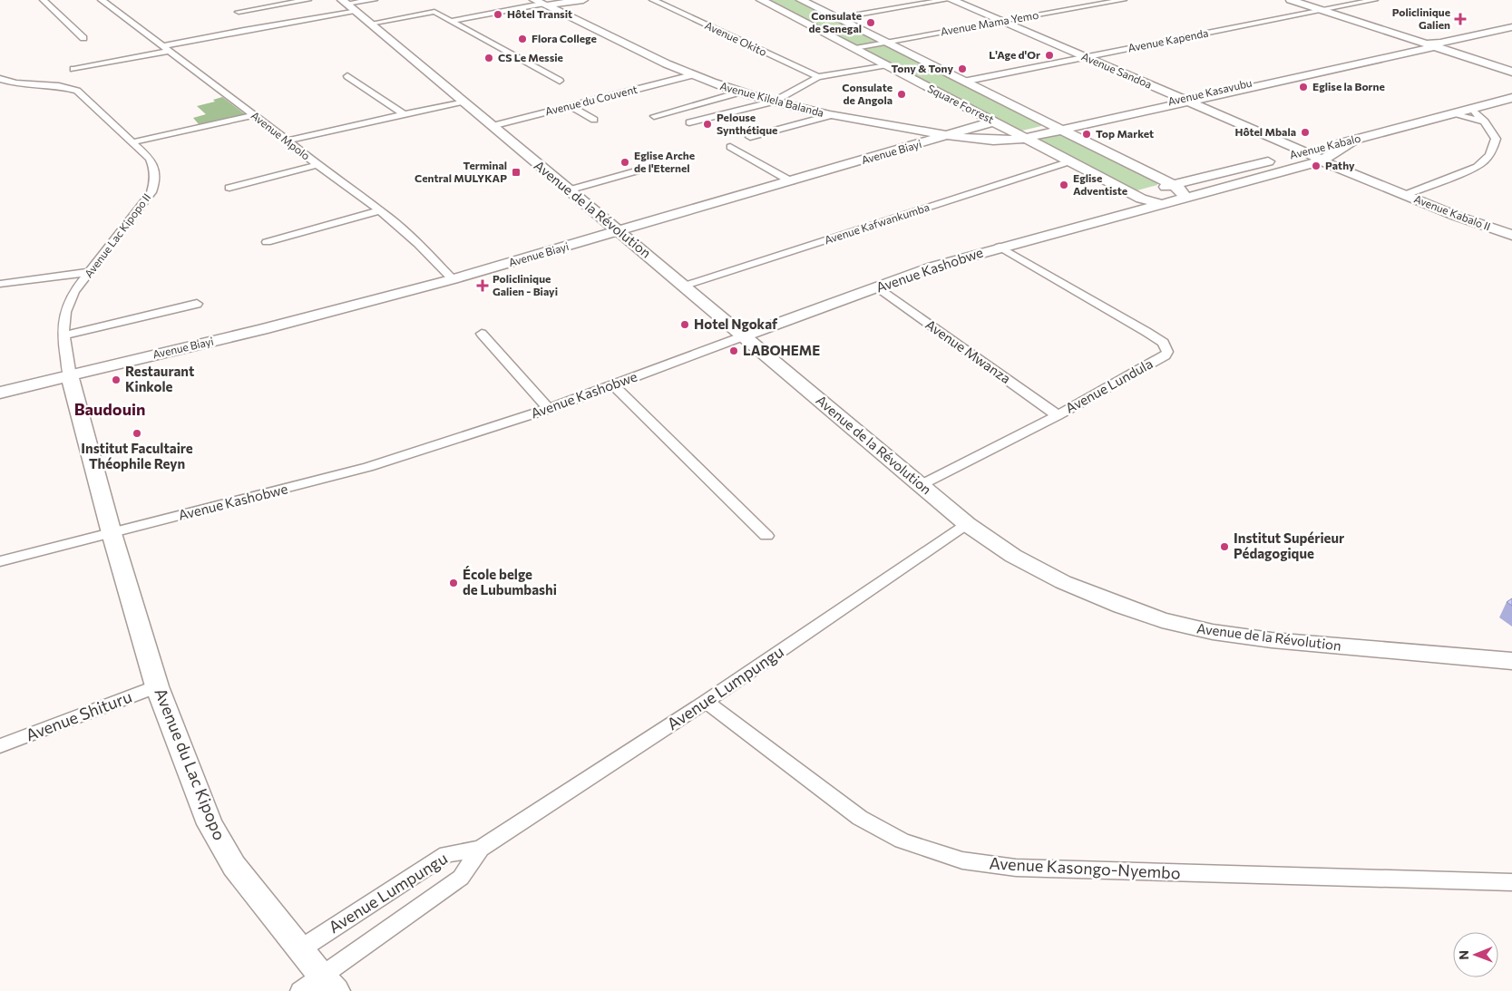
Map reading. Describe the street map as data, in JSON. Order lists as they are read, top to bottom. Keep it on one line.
{"streets":{"street":["Avenue Mama Yemo","Avenue Okito","Avenue Kapenda","Avenue Sandoa","Avenue Kasavubu","Avenue Kilela Balanda","Avenue du Couvent","Square Forrest","Avenue Mpolo","Avenue Kabalo","Avenue Biayi","Avenue de la Révolution","Avenue Kabalo II","Avenue Kafwankumba","Avenue Lac Kipopo II","Avenue Kashobwe","Avenue Mwanza","Avenue Lundula","Avenue Lumpungu","Avenue Shituru","Avenue du Lac Kipopo","Avenue Kasongo-Nyembo"]},"crossings":[["Avenue Mama Yemo","Avenue Sandoa"],["Avenue Mama Yemo","Square Forrest"],["Avenue Kapenda","Avenue Sandoa"],["Avenue Kapenda","Square Forrest"],["Avenue Sandoa","Avenue Kasavubu"],["Avenue Sandoa","Avenue Kabalo"],["Avenue Sandoa","Avenue Kabalo II"],["Avenue Kasavubu","Avenue Kilela Balanda"],["Avenue Kasavubu","Square Forrest"],["Avenue Kilela Balanda","Avenue du Couvent"],["Avenue Kilela Balanda","Square Forrest"],["Avenue Kilela Balanda","Avenue Biayi"],["Avenue du Couvent","Avenue de la Révolution"],["Square Forrest","Avenue Kabalo"],["Square Forrest","Avenue Biayi"],["Square Forrest","Avenue Kafwankumba"],["Square Forrest","Avenue Kashobwe"],["Avenue Mpolo","Avenue Biayi"],["Avenue Kabalo","Avenue Kabalo II"],["Avenue Kabalo","Avenue Kashobwe"],["Avenue Biayi","Avenue de la Révolution"],["Avenue Biayi","Avenue Lac Kipopo II"],["Avenue Biayi","Avenue du Lac Kipopo"],["Avenue de la Révolution","Avenue Kafwankumba"],["Avenue de la Révolution","Avenue Kashobwe"],["Avenue de la Révolution","Avenue Lundula"],["Avenue de la Révolution","Avenue Lumpungu"],["Avenue Lac Kipopo II","Avenue du Lac Kipopo"],["Avenue Kashobwe","Avenue Mwanza"],["Avenue Kashobwe","Avenue Lundula"],["Avenue Kashobwe","Avenue du Lac Kipopo"],["Avenue Mwanza","Avenue Lundula"],["Avenue Lumpungu","Avenue du Lac Kipopo"],["Avenue Lumpungu","Avenue Kasongo-Nyembo"],["Avenue Shituru","Avenue du Lac Kipopo"]],"districts":["Baudouin"],"places":{"other":["Hôtel Transit","Consulate de Senegal","Flora College","L'Age d'Or","CS Le Messie","Tony & Tony","Eglise la Borne","Consulate de Angola","Pelouse Synthétique","Hôtel Mbala","Top Market","Eglise Arche de l'Eternel","Pathy","Eglise Adventiste","Hotel Ngokaf","LABOHEME","Restaurant Kinkole","Institut Facultaire Théophile Reyn","Institut Supérieur Pédagogique","École belge de Lubumbashi"],"health":["Policlinique Galien","Policlinique Galien - Biayi"],"transit":["Terminal Central MULYKAP"]},"north":"left"}
